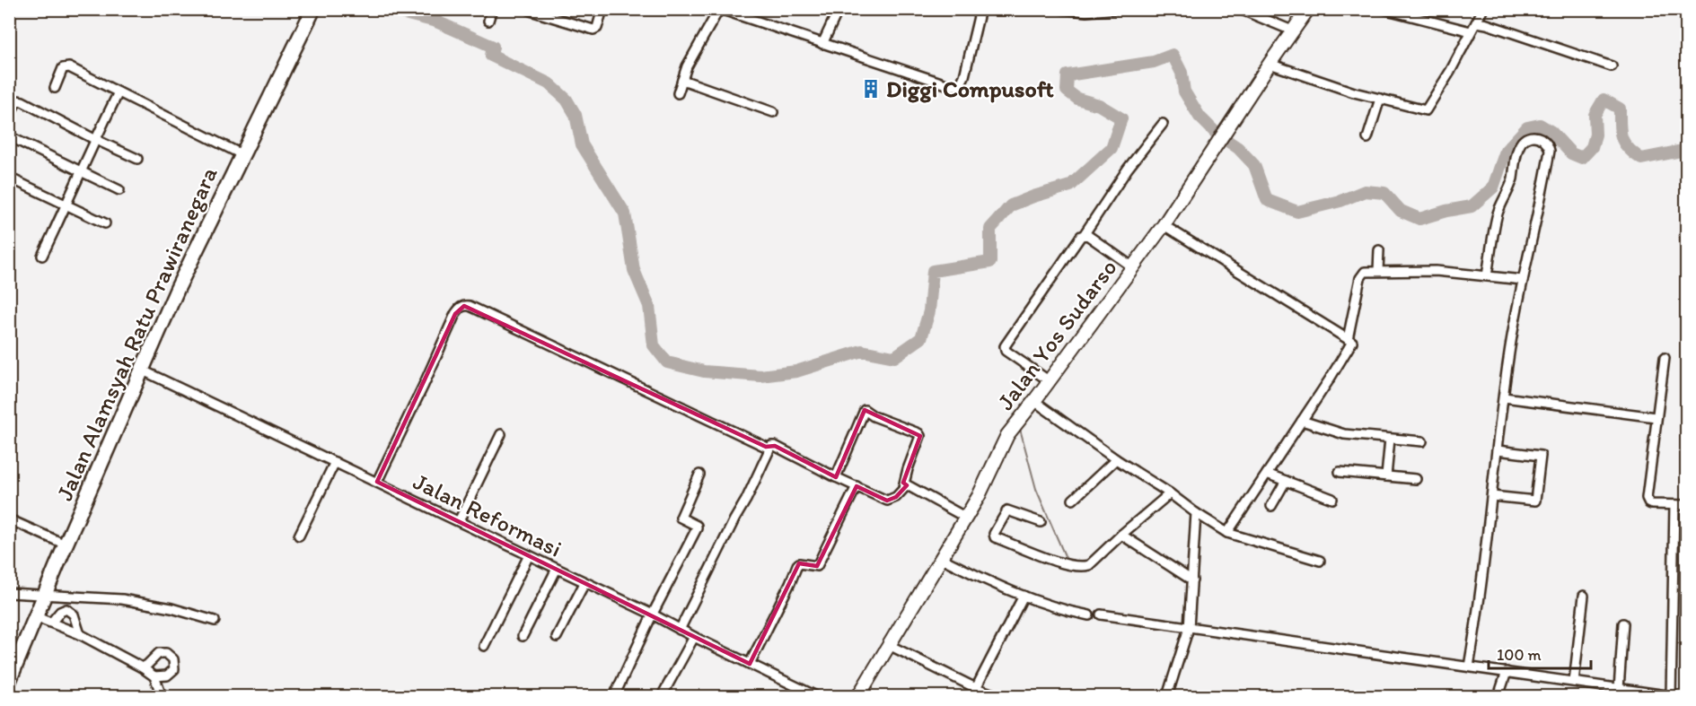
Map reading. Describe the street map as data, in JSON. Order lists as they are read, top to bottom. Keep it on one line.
{"streets":{"main road":["Jalan Alamsyah Ratu Prawiranegara"],"street":["Jalan Yos Sudarso","Jalan Reformasi"]},"crossings":[["Jalan Alamsyah Ratu Prawiranegara","Jalan Reformasi"]],"places":{"building":["Diggi Compusoft"]},"scale_bar":"100 m"}
